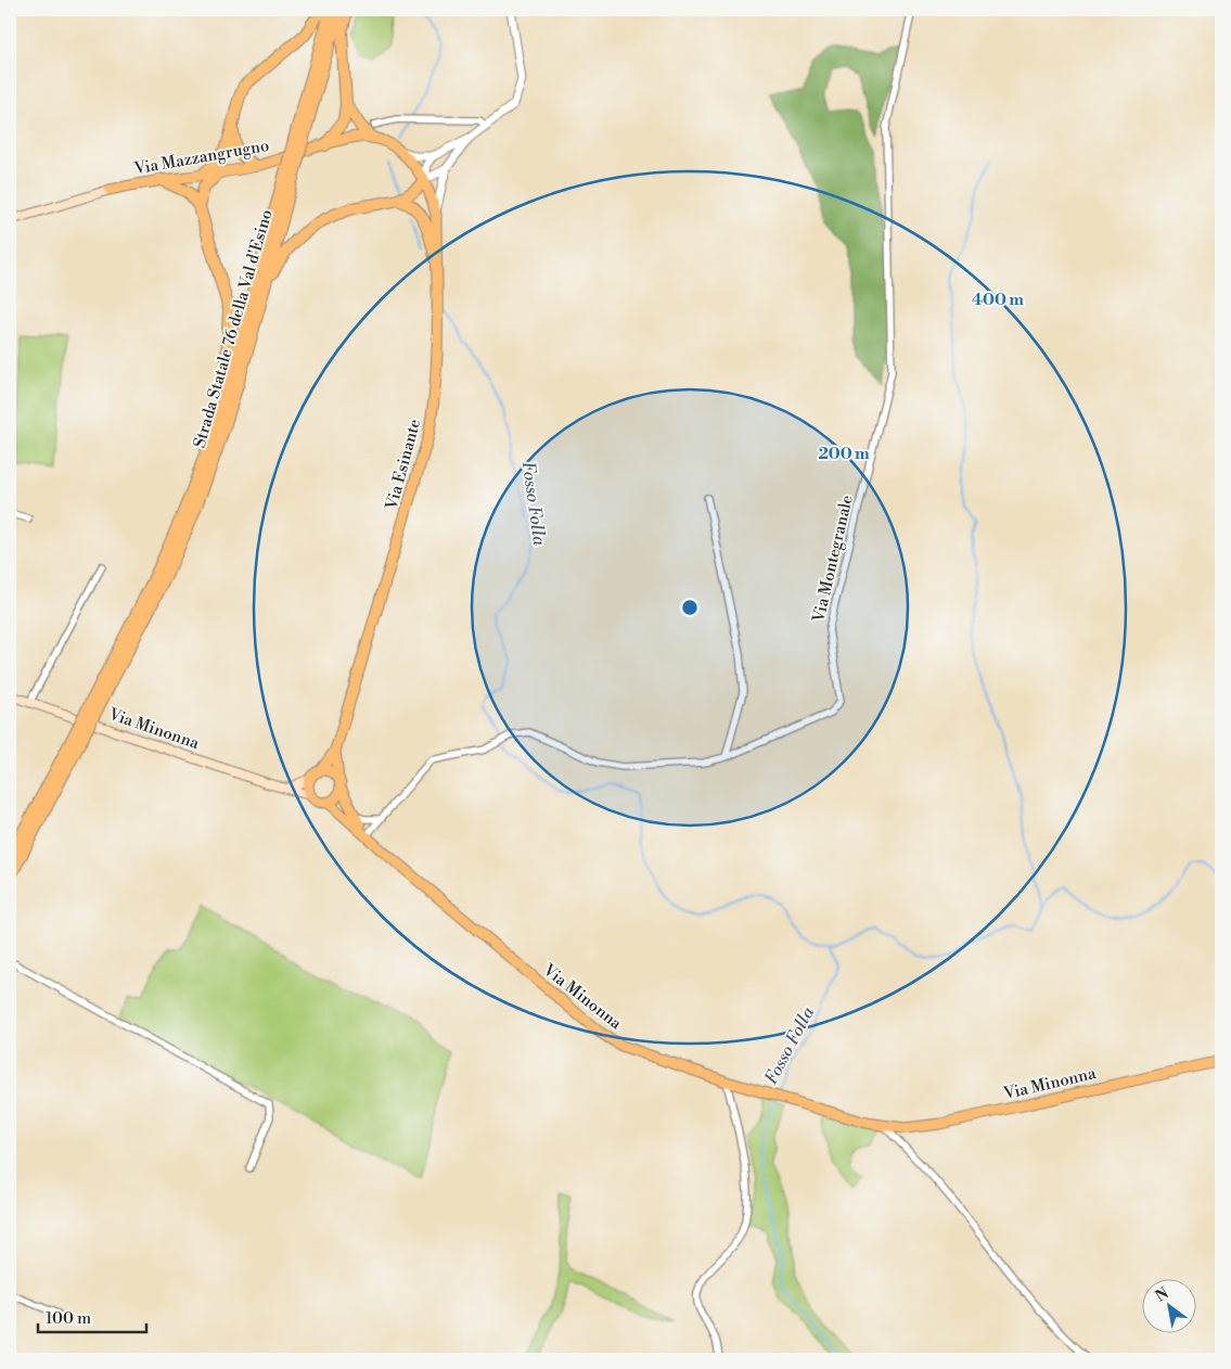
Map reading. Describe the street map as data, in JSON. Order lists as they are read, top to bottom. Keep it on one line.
{"streets":{"highway":["Strada Statale 76 della Val d'Esino"],"main road":["Via Mazzangrugno","Via Esinante","Via Minonna"],"street":["Via Montegranale"]},"crossings":[["Via Mazzangrugno","Via Esinante"],["Via Esinante","Via Minonna"],["Via Montegranale","Via Minonna"]],"water":["Fosso Folla"],"scale_bar":"100 m","north":"top left","rings":["400 m","200 m"]}
